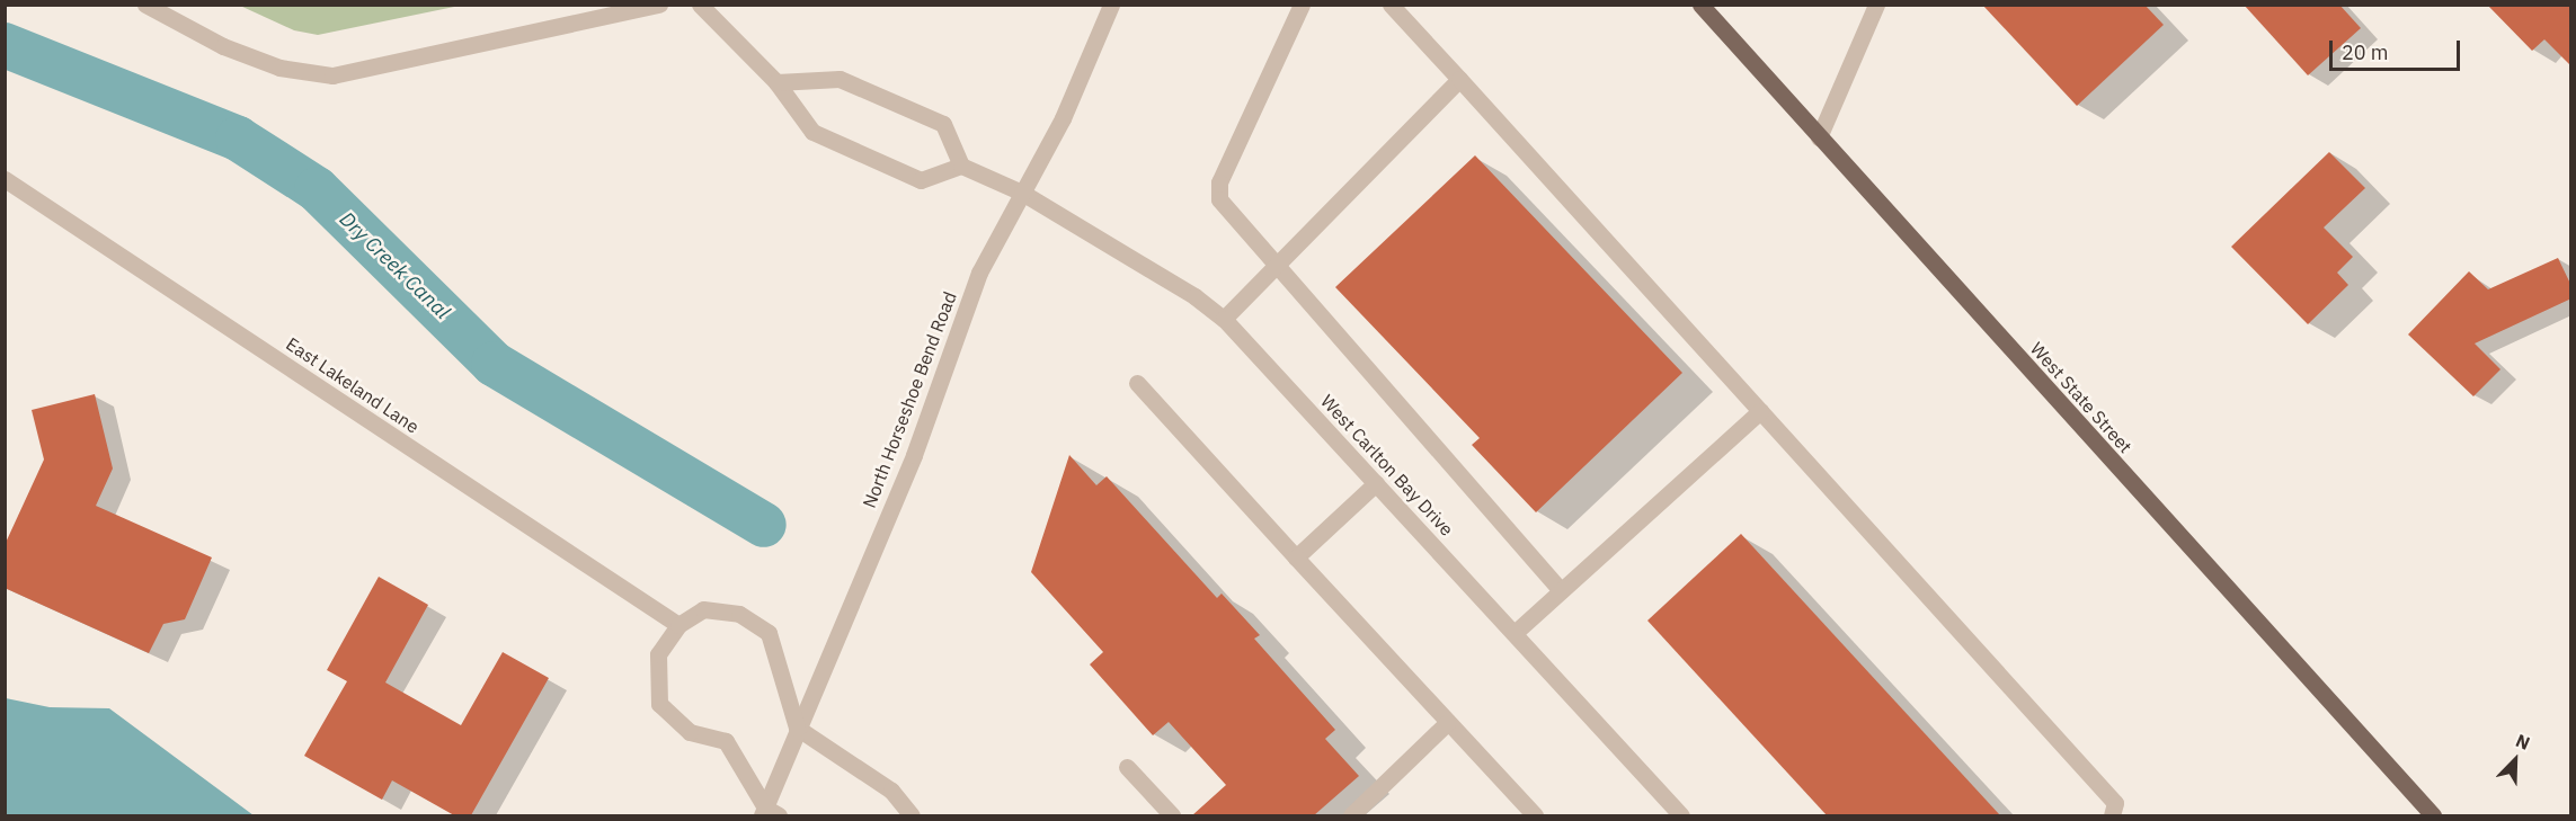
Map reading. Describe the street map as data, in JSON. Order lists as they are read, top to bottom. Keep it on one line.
{"streets":{"main road":["West State Street"],"street":["East Lakeland Lane","North Horseshoe Bend Road","West Carlton Bay Drive"]},"crossings":[["North Horseshoe Bend Road","West Carlton Bay Drive"]],"water":["Dry Creek Canal"],"scale_bar":"20 m","north":"top right"}
